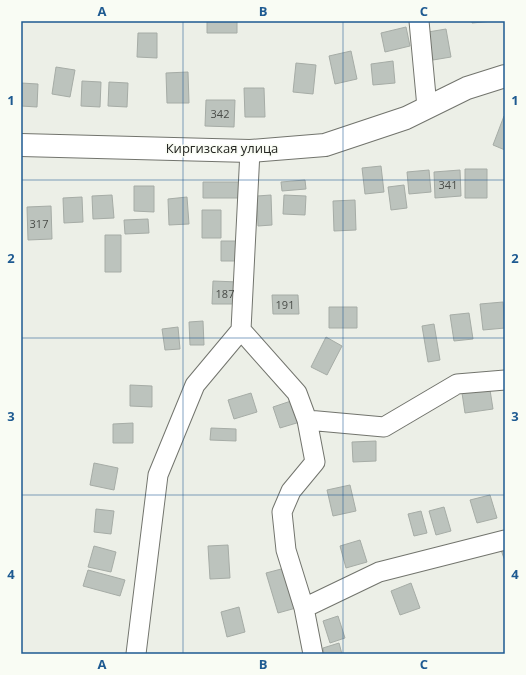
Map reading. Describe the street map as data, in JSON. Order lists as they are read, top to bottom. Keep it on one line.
{"streets":{"main road":["Киргизская улица"]},"house_numbers":["342","341","317","187","191"],"grid":{"columns":["A","B","C"],"rows":["1","2","3","4"]}}
